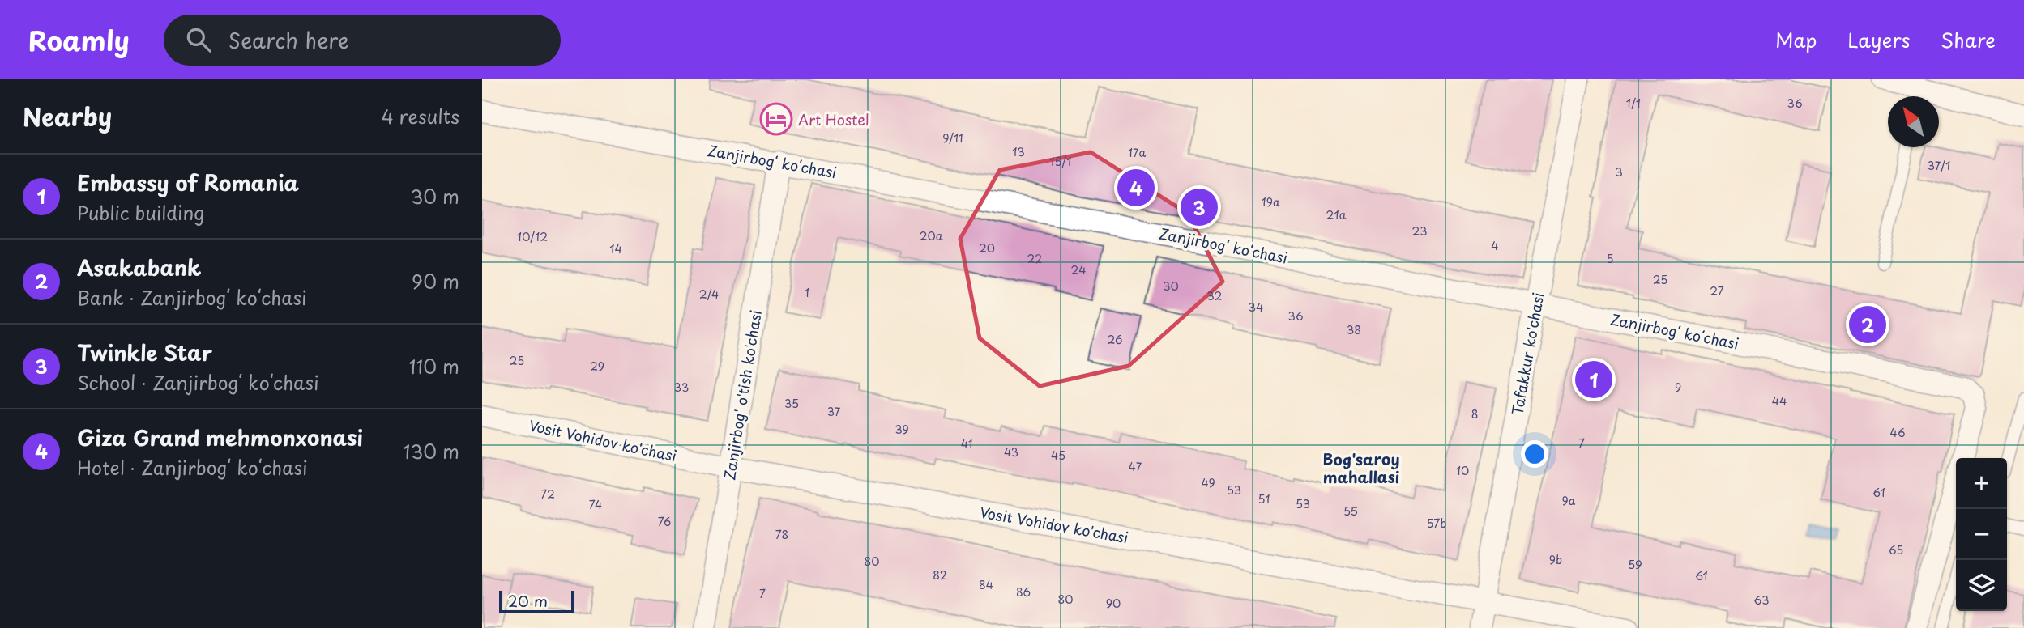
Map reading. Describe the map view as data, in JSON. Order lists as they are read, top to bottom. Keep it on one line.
{"streets":{"street":["Zanjirbogʻ koʻchasi","Tafakkur ko'chasi","Zanjirbog' o'tish ko'chasi","Vosit Vohidov ko'chasi"]},"crossings":[["Zanjirbogʻ koʻchasi","Tafakkur ko'chasi"],["Zanjirbogʻ koʻchasi","Zanjirbog' o'tish ko'chasi"],["Tafakkur ko'chasi","Vosit Vohidov ko'chasi"],["Zanjirbog' o'tish ko'chasi","Vosit Vohidov ko'chasi"]],"districts":["Bog'saroy mahallasi"],"places":{"hotel":["Art Hostel"]},"house_numbers":["1/1","36","9/11","13","17a","15/1","37/1","3","19a","21a","23","20a","10/12","4","20","14","22","5","24","25","30","27","1","2/4","32","34","36","38","26","25","29","33","9","44","35","37","8","39","46","7","41","43","45","47","10","49","53","61","72","51","9a","53","74","55","76","57b","78","65","9b","80","59","82","61","84","86","7","80","63","90"],"scale_bar":"20 m","north":"top left","page":{"header":"Roamly","search":"Search here","nav":["Map","Layers","Share"],"heading":["Nearby","4 results"],"list":[{"mark":"1","name":"Embassy of Romania","note":"Public building","value":"30 m"},{"mark":"2","name":"Asakabank","note":"Bank · Zanjirbogʻ koʻchasi","value":"90 m"},{"mark":"3","name":"Twinkle Star","note":"School · Zanjirbogʻ koʻchasi","value":"110 m"},{"mark":"4","name":"Giza Grand mehmonxonasi","note":"Hotel · Zanjirbogʻ koʻchasi","value":"130 m"}],"pins":["4","3","2","1"],"map_buttons":["+","−"],"scale":"20 m"}}
